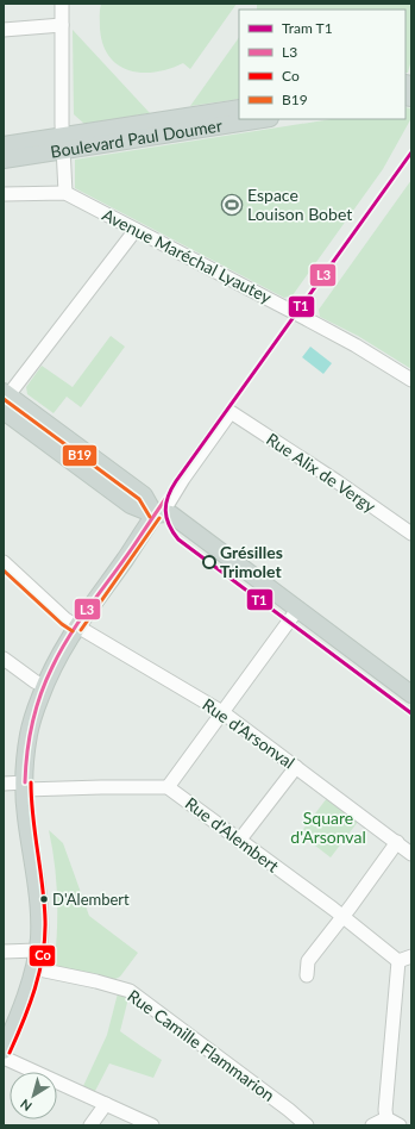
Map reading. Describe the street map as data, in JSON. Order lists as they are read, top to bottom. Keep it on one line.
{"streets":{"main road":["Boulevard Paul Doumer"],"street":["Avenue Maréchal Lyautey","Rue Alix de Vergy","Rue d'Arsonval","Rue d'Alembert","Rue Camille Flammarion"]},"parks":["Square d'Arsonval"],"places":{"sports":["Espace Louison Bobet"],"other":["Grésilles Trimolet","D'Alembert"]},"lines":["tram line T1","transit line L3","transit line B19","transit line Co"],"legend":["Tram T1","L3","Co","B19"],"north":"bottom left"}
